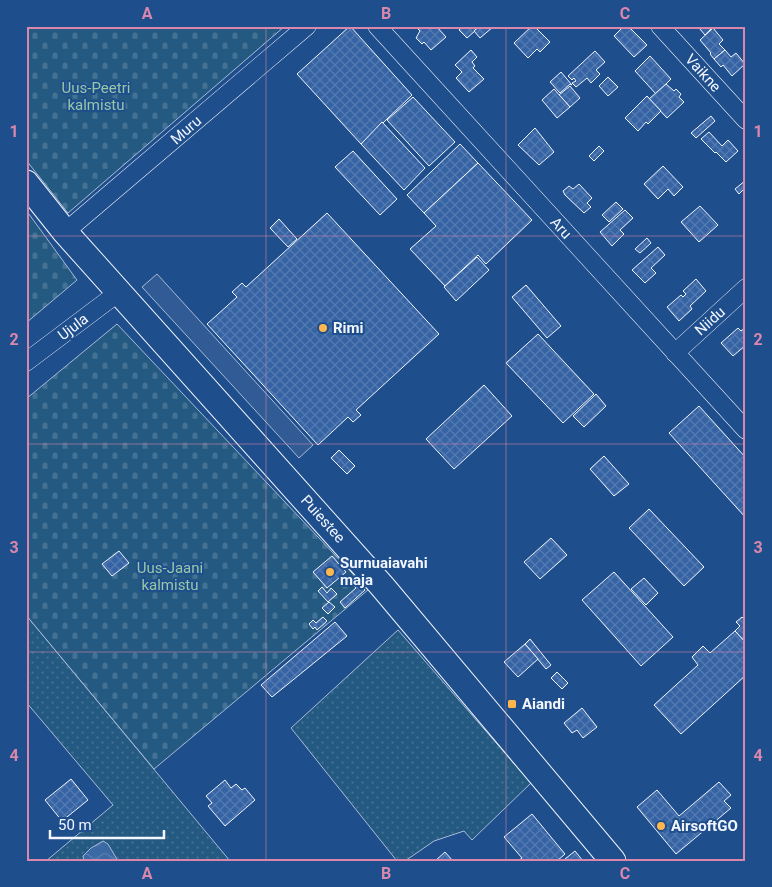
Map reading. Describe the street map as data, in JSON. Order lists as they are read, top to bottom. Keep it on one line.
{"streets":{"highway":["Puiestee"],"street":["Vaikne","Muru","Aru","Niidu","Ujula"]},"crossings":[["Muru","Puiestee"],["Aru","Niidu"],["Ujula","Puiestee"]],"parks":["Uus-Peetri kalmistu","Uus-Jaani kalmistu"],"places":{"other":["Rimi","Surnuaiavahi maja","AirsoftGO"],"transit":["Aiandi"]},"scale_bar":"50 m","grid":{"columns":["A","B","C"],"rows":["1","2","3","4"]}}
